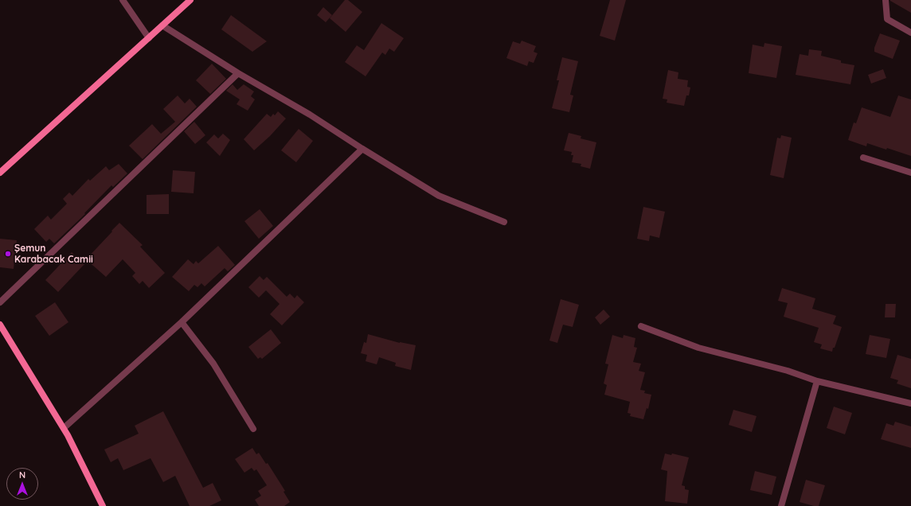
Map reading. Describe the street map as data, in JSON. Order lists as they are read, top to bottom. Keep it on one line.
{"places":["Şemun Karabacak Camii"],"north":"top"}
